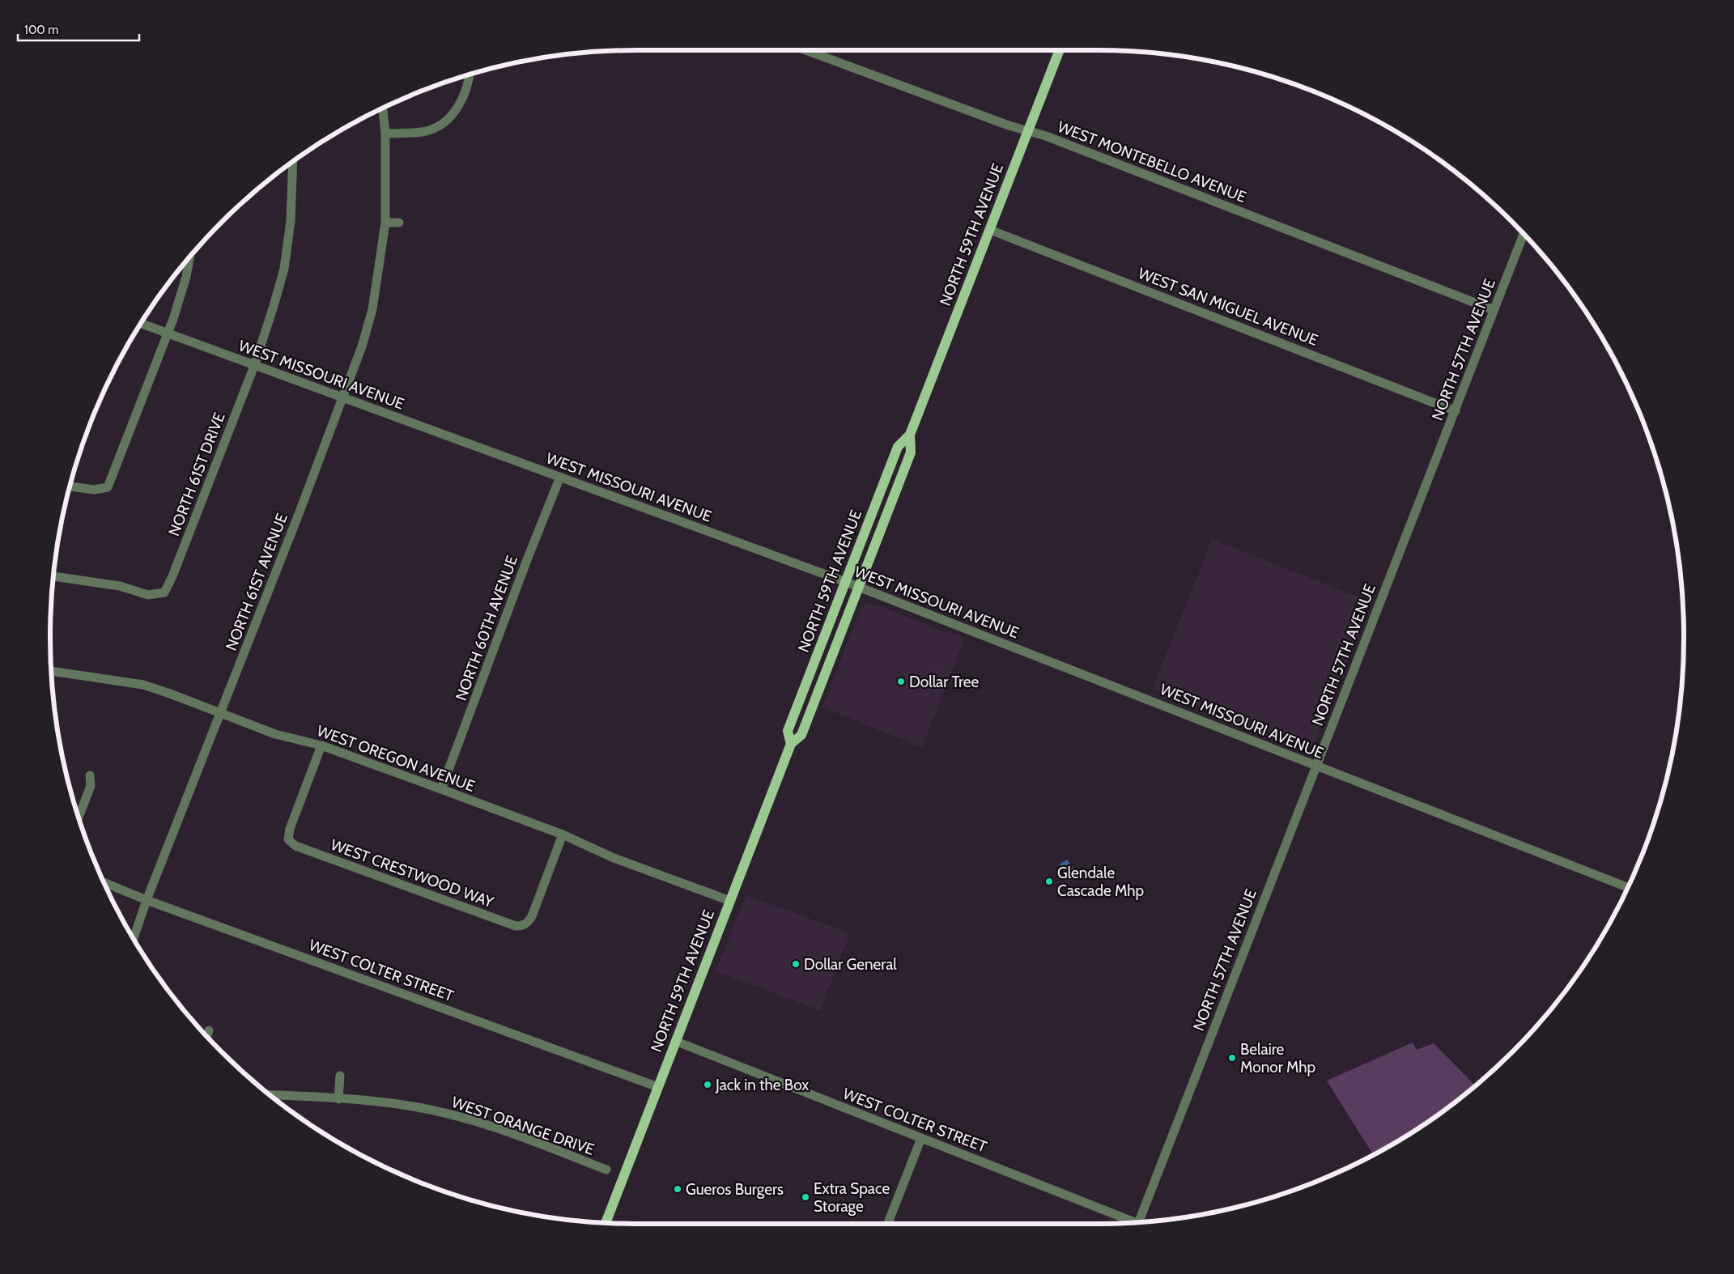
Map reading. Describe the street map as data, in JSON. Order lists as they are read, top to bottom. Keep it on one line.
{"streets":{"main road":["NORTH 59TH AVENUE"],"street":["WEST MONTEBELLO AVENUE","WEST SAN MIGUEL AVENUE","NORTH 57TH AVENUE","WEST MISSOURI AVENUE","NORTH 61ST DRIVE","NORTH 61ST AVENUE","NORTH 60TH AVENUE","WEST OREGON AVENUE","WEST CRESTWOOD WAY","WEST COLTER STREET","WEST ORANGE DRIVE"]},"crossings":[["WEST MONTEBELLO AVENUE","NORTH 59TH AVENUE"],["WEST MONTEBELLO AVENUE","NORTH 57TH AVENUE"],["NORTH 59TH AVENUE","WEST SAN MIGUEL AVENUE"],["NORTH 59TH AVENUE","WEST MISSOURI AVENUE"],["NORTH 59TH AVENUE","WEST OREGON AVENUE"],["NORTH 59TH AVENUE","WEST COLTER STREET"],["WEST SAN MIGUEL AVENUE","NORTH 57TH AVENUE"],["NORTH 57TH AVENUE","WEST MISSOURI AVENUE"],["WEST MISSOURI AVENUE","NORTH 61ST DRIVE"],["WEST MISSOURI AVENUE","NORTH 61ST AVENUE"],["WEST MISSOURI AVENUE","NORTH 60TH AVENUE"],["NORTH 61ST AVENUE","WEST OREGON AVENUE"],["NORTH 61ST AVENUE","WEST COLTER STREET"],["NORTH 60TH AVENUE","WEST OREGON AVENUE"],["WEST OREGON AVENUE","WEST CRESTWOOD WAY"]],"places":["Dollar Tree","Glendale Cascade Mhp","Dollar General","Belaire Monor Mhp","Jack in the Box","Gueros Burgers","Extra Space Storage"],"scale_bar":"100 m"}
